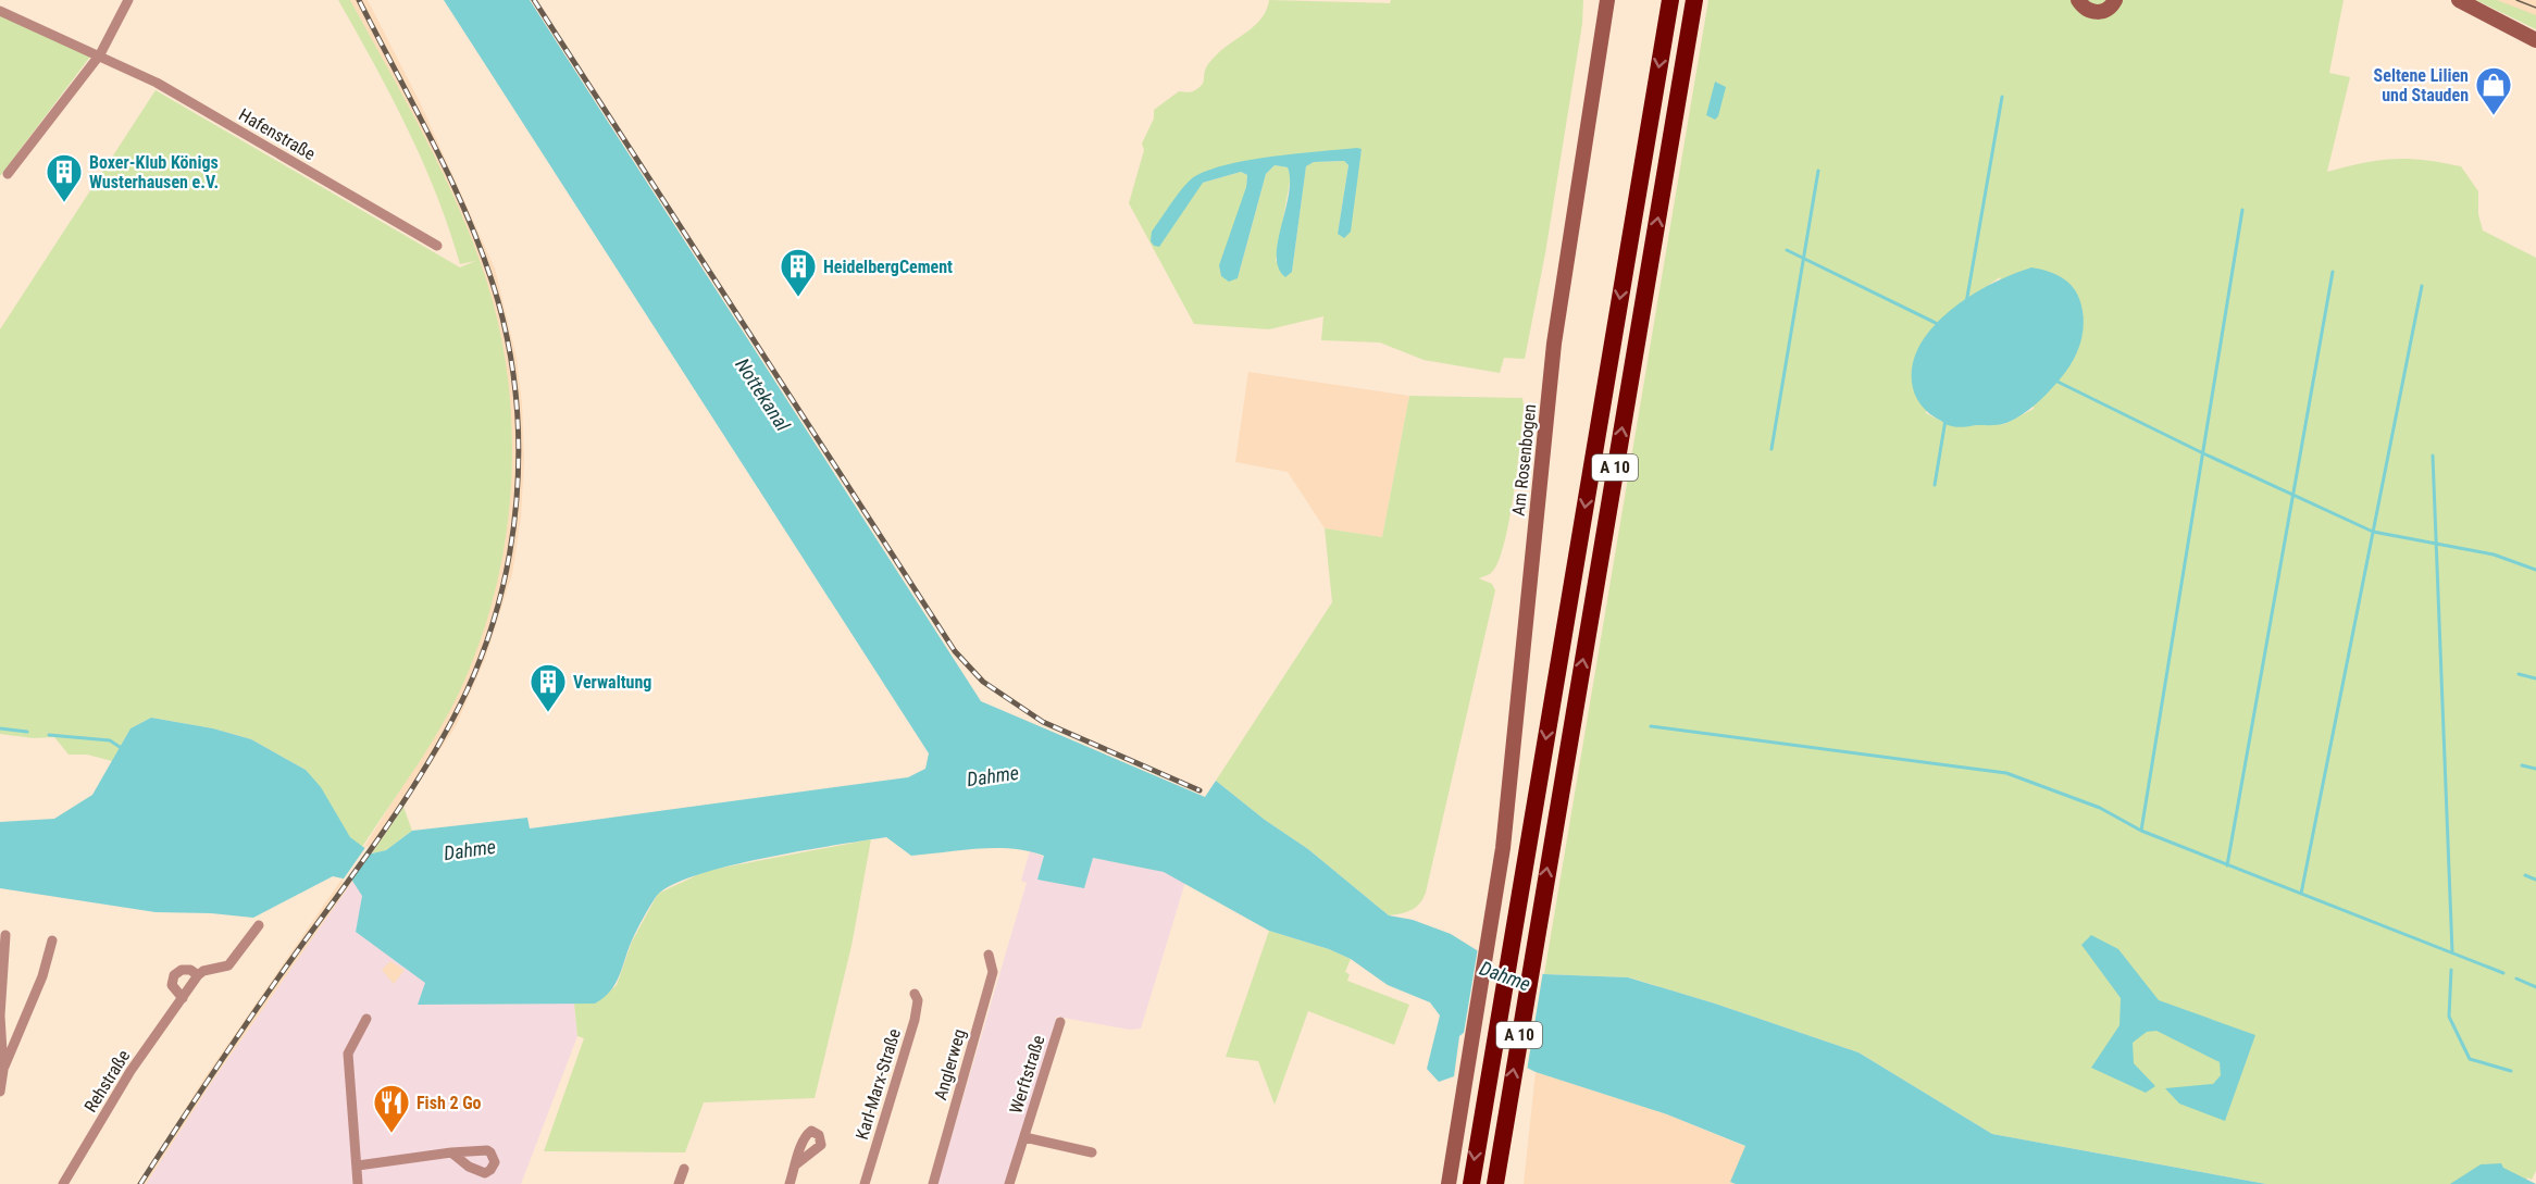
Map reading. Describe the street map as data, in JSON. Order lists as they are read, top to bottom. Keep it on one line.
{"streets":{"highway":["A 10"],"main road":["Am Rosenbogen"],"street":["Hafenstraße","Anglerweg","Werftstraße","Rehstraße","Karl-Marx-Straße"]},"water":["Nottekanal","Dahme"],"places":{"shop":["Seltene Lilien und Stauden"],"building":["Boxer-Klub Königs Wusterhausen e.V.","HeidelbergCement","Verwaltung"],"restaurant":["Fish 2 Go"]}}
